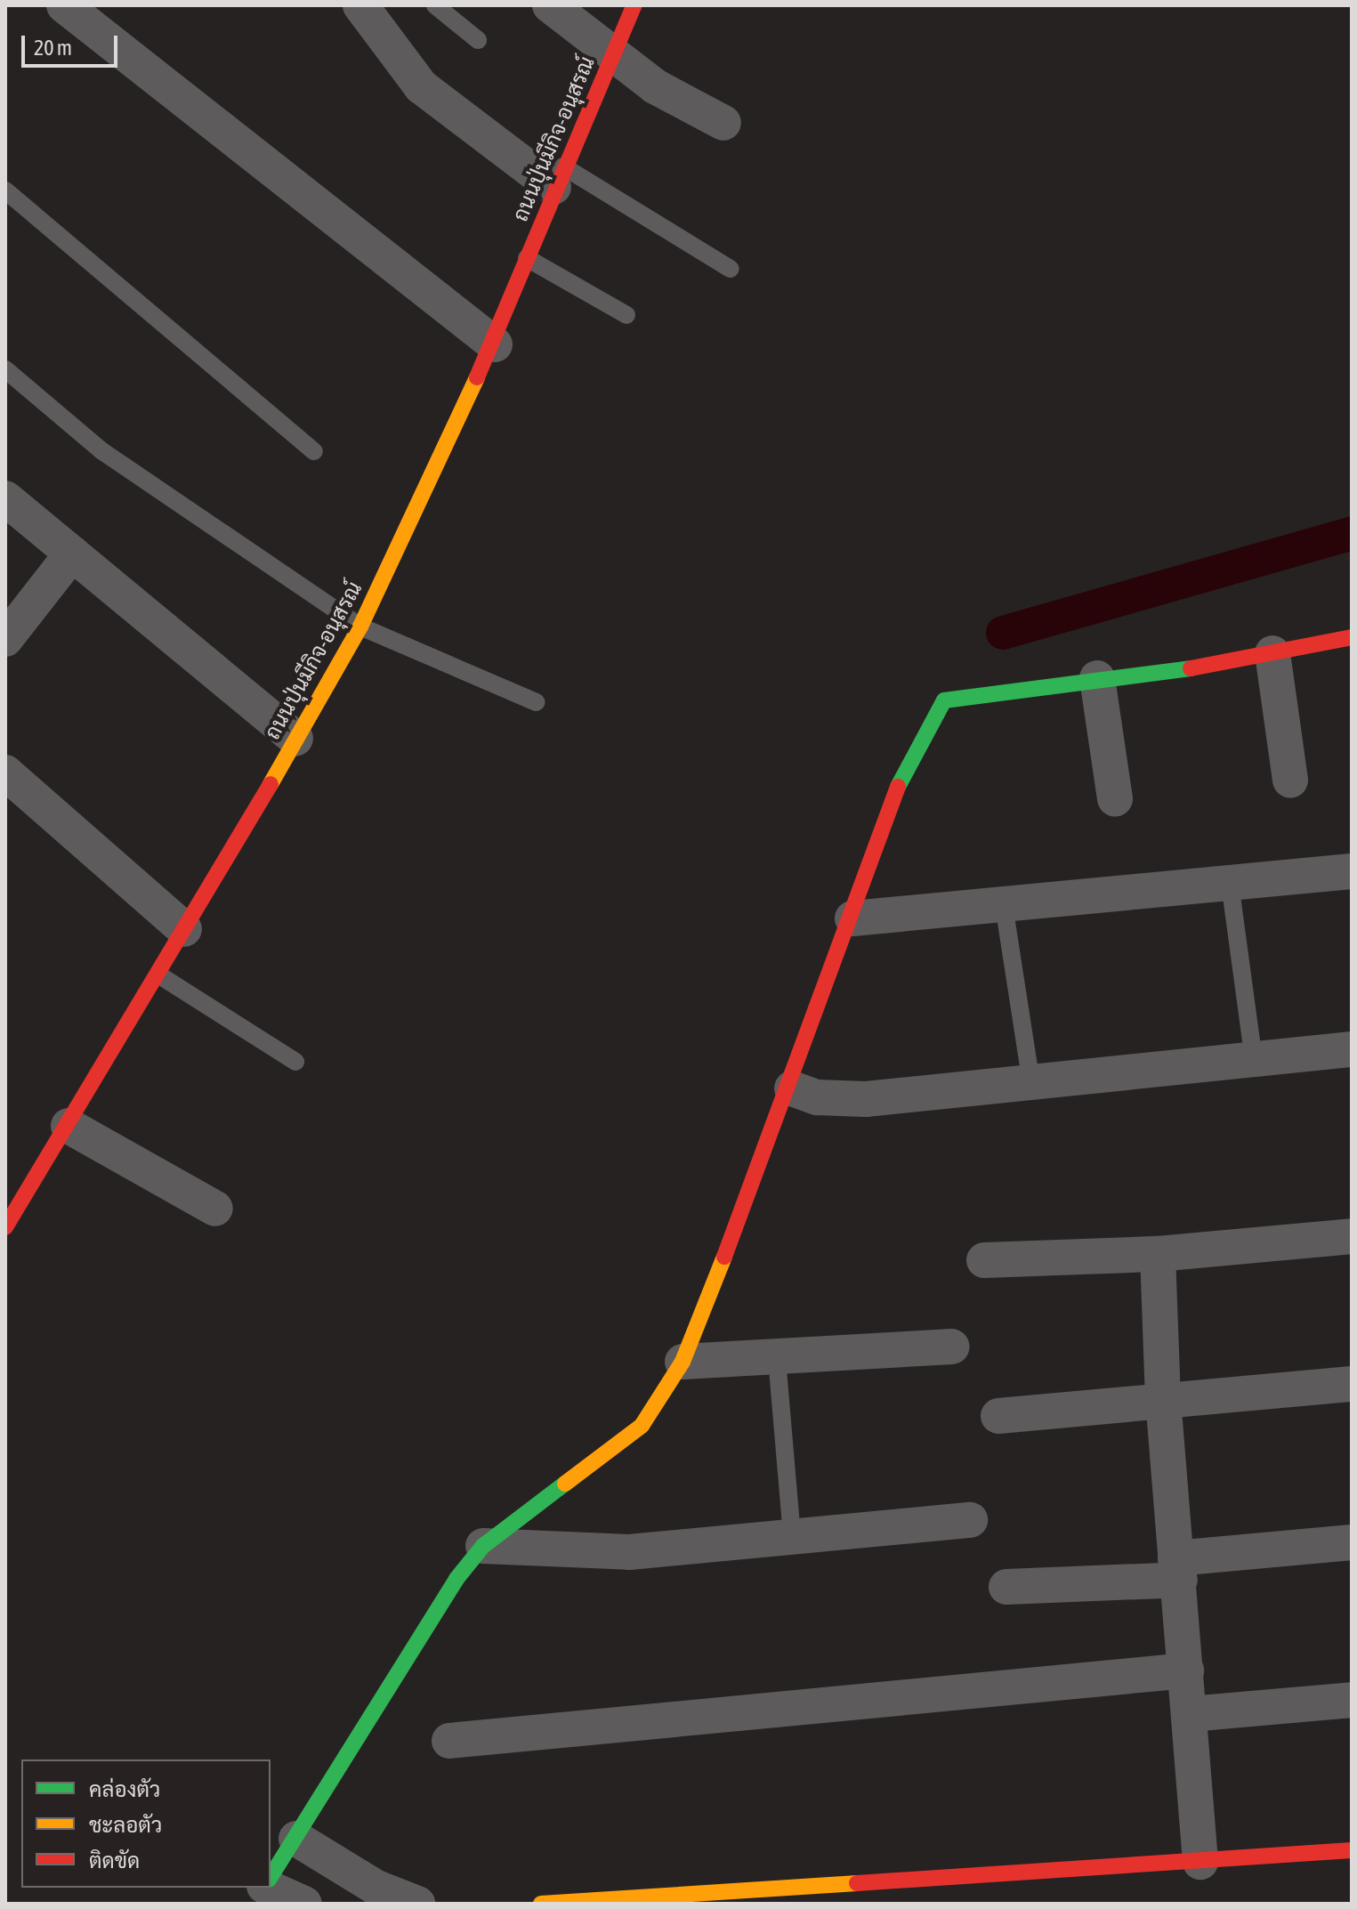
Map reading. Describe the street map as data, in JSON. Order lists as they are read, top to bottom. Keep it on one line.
{"streets":{"street":["ถนนปุ่นมีกิจ-อนุสรณ์"]},"legend":["คล่องตัว","ชะลอตัว","ติดขัด"],"scale_bar":"20 m"}
